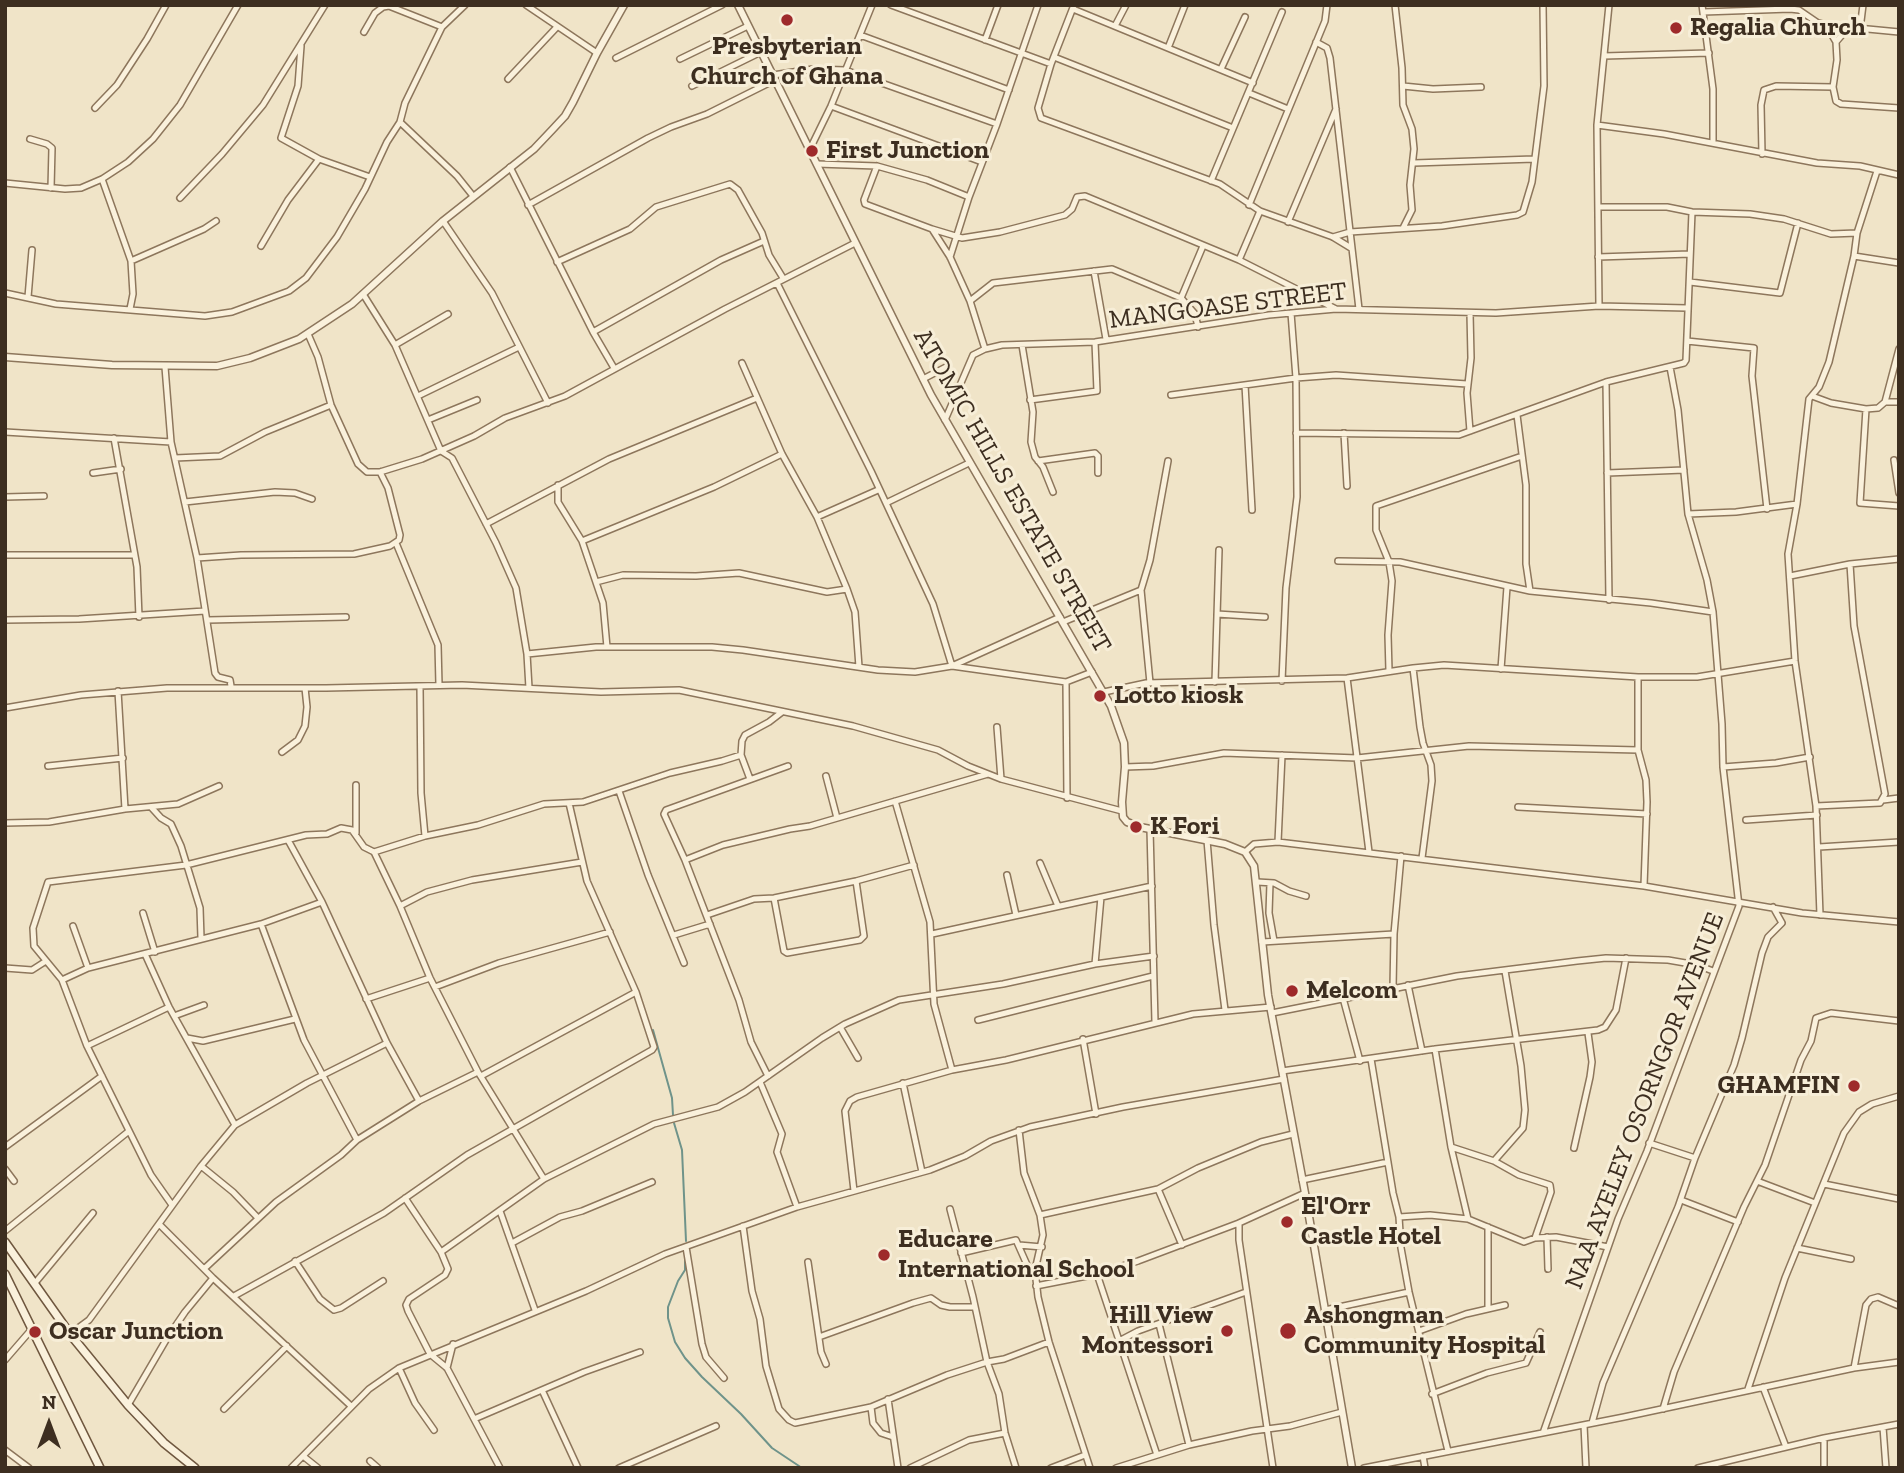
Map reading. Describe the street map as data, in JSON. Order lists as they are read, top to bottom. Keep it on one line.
{"streets":{"street":["MANGOASE STREET","ATOMIC HILLS ESTATE STREET","NAA AYELEY OSORNGOR AVENUE"]},"places":["Presbyterian Church of Ghana","Regalia Church","First Junction","Lotto kiosk","K Fori","Melcom","GHAMFIN","El'Orr Castle Hotel","Educare International School","Hill View Montessori","Ashongman Community Hospital","Oscar Junction"],"north":"top"}
